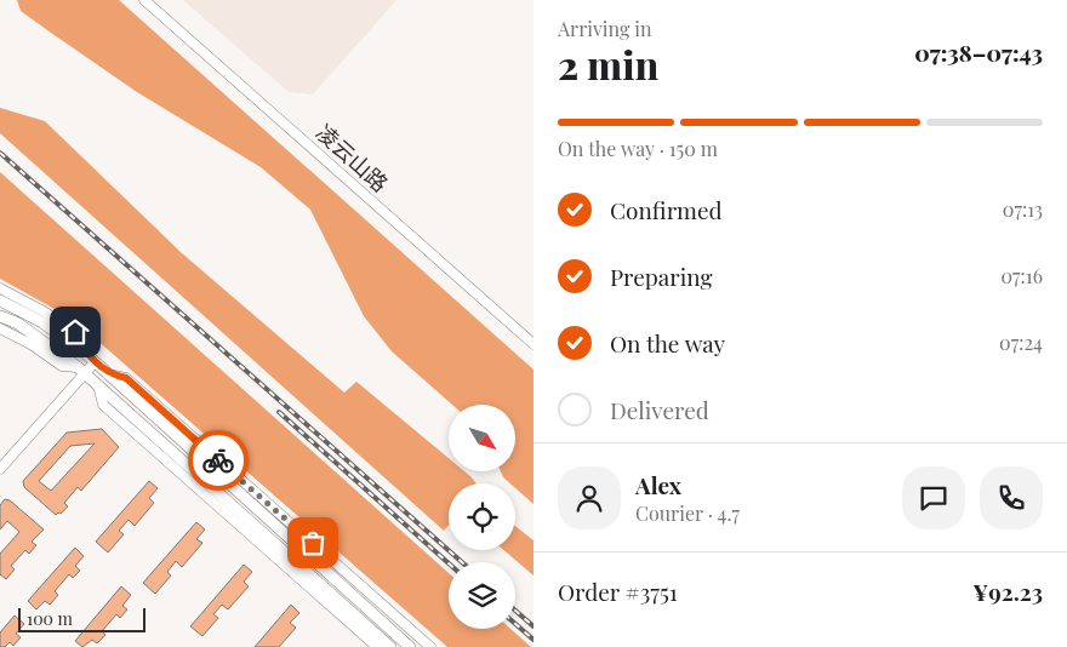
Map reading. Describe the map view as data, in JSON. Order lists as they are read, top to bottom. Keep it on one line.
{"streets":{"street":["凌云山路"]},"scale_bar":"100 m","north":"bottom right","page":{"heading":["2 min","Arriving in","07:38–07:43"],"panel":["Alex","Courier · 4.7","Order #3751","¥92.23"],"bar":"On the way · 150 m","list":[["Confirmed","07:13"],["Preparing","07:16"],["On the way","07:24"],"Delivered"],"scale":"100 m"}}
